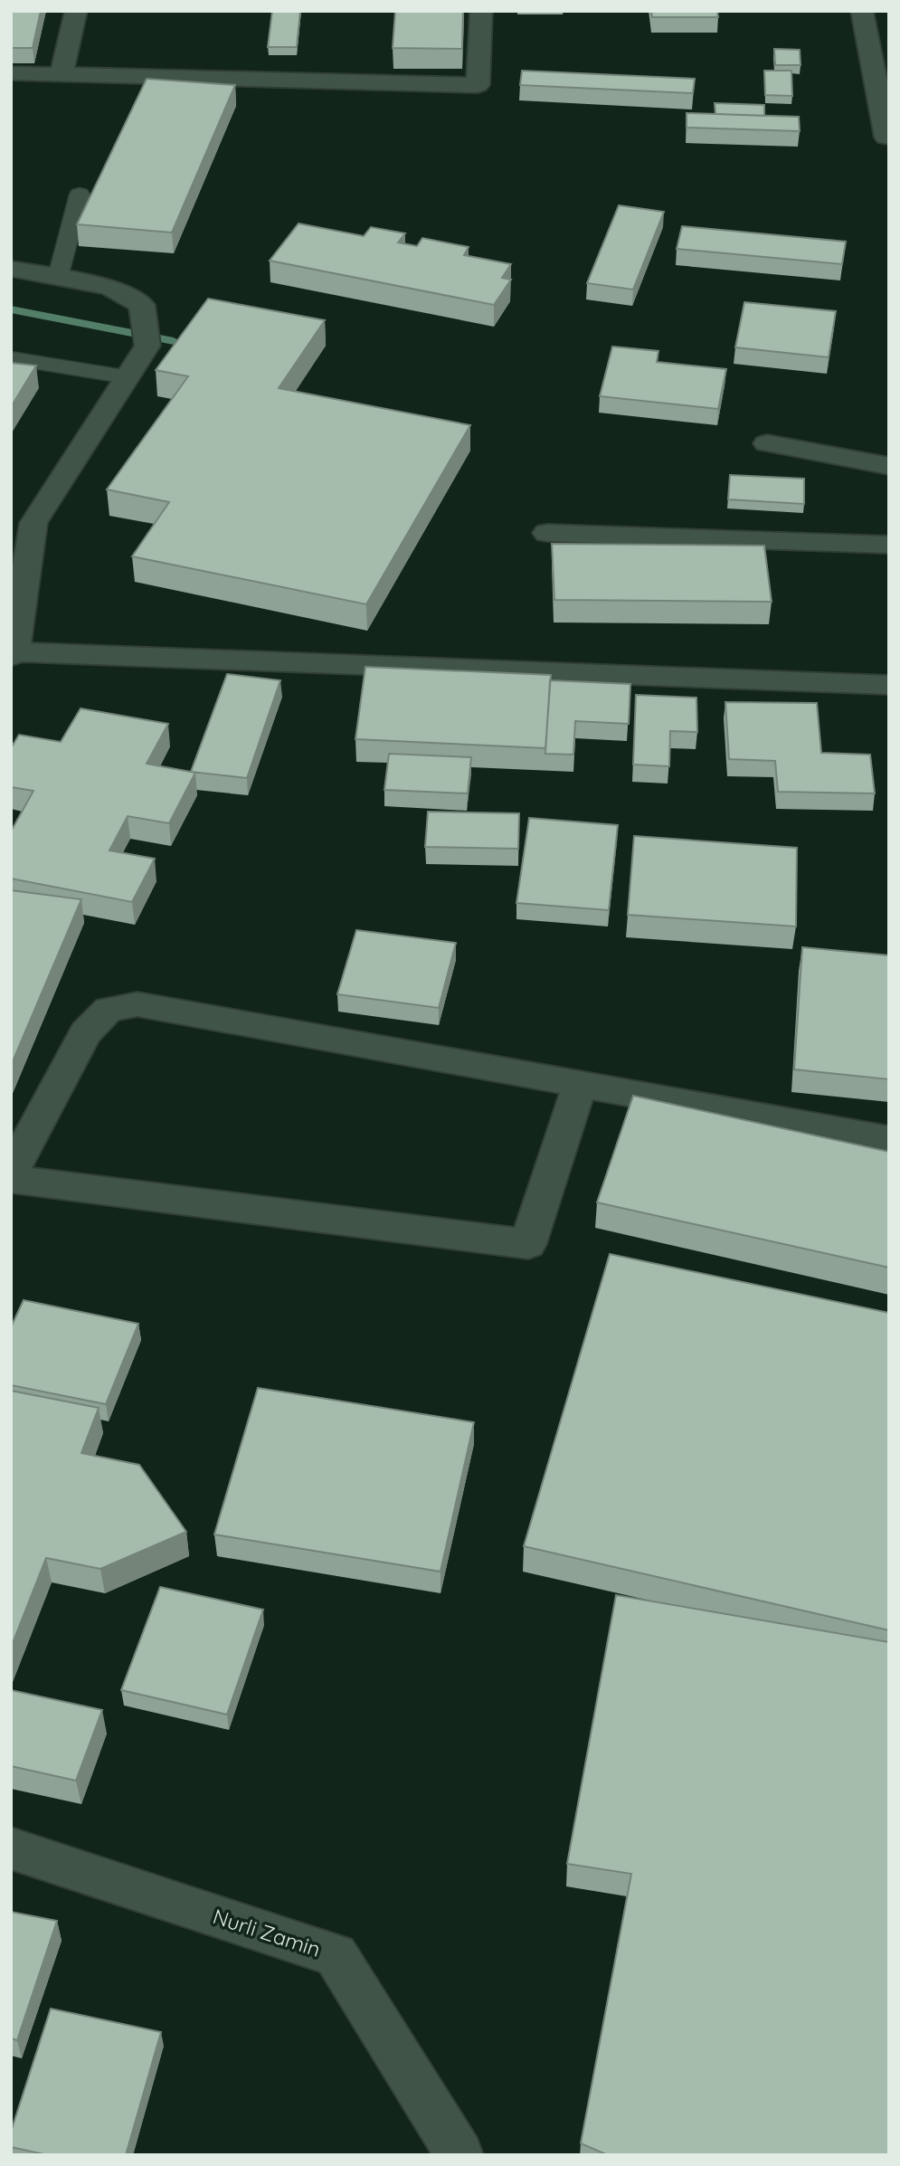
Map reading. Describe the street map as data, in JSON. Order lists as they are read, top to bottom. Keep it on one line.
{"streets":{"street":["Nurli Zamin"]}}
